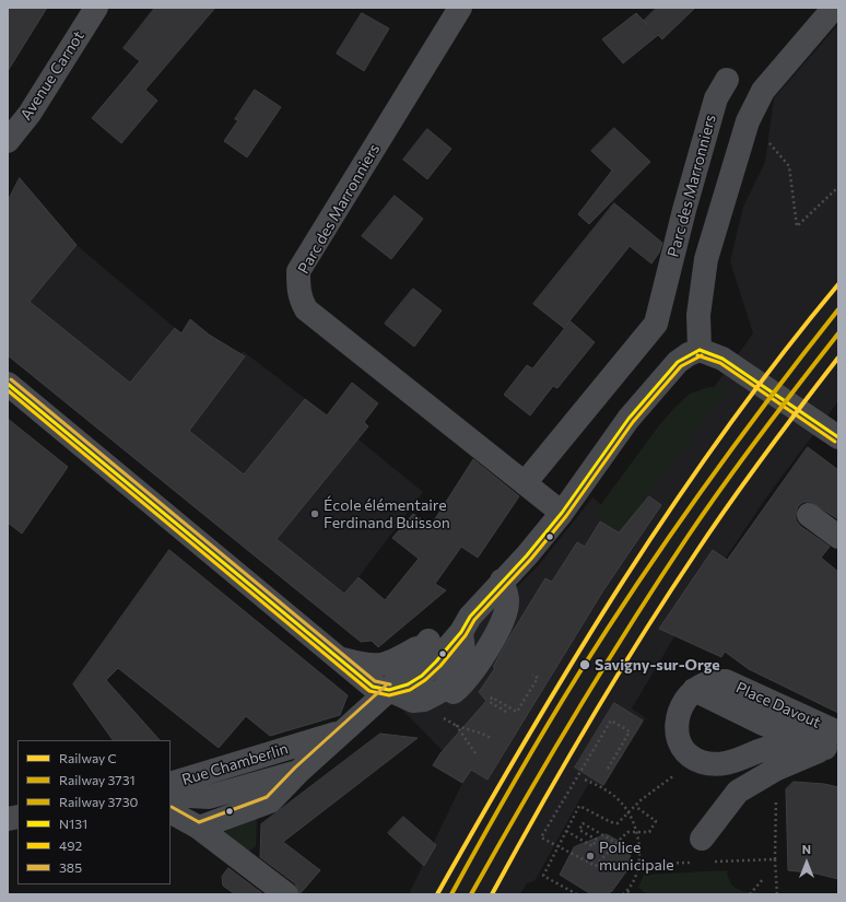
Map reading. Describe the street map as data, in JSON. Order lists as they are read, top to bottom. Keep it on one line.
{"streets":{"street":["Avenue Carnot","Parc des Marronniers","Place Davout","Rue Chamberlin"]},"places":["École élémentaire Ferdinand Buisson","Savigny-sur-Orge","Police municipale"],"lines":["rail line C","rail line 3730","rail line 3731","transit line N131","transit line 492","transit line 385"],"legend":["Railway C","Railway 3731","Railway 3730","N131","492","385"],"north":"top"}
